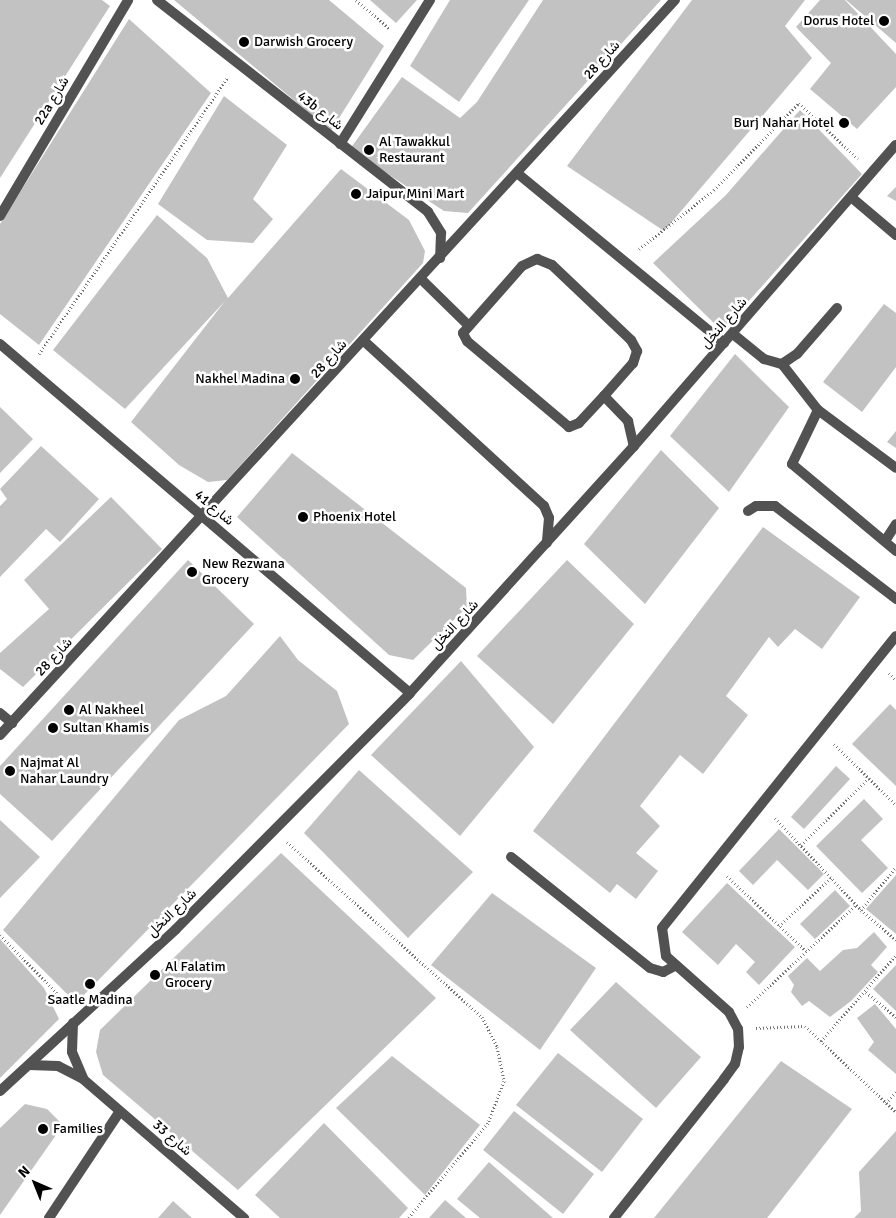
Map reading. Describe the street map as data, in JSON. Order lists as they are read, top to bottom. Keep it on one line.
{"streets":{"street":["شارع 28","22a شارع","43b شارع","شارع النخل","شارع 41","شارع 33"]},"crossings":[["شارع 28","43b شارع"],["شارع 28","شارع 41"],["شارع النخل","شارع 41"],["شارع النخل","شارع 33"]],"places":["Dorus Hotel","Darwish Grocery","Burj Nahar Hotel","Al Tawakkul Restaurant","Jaipur Mini Mart","Nakhel Madina","Phoenix Hotel","New Rezwana Grocery","Al Nakheel","Sultan Khamis","Najmat Al Nahar Laundry","Al Falatim Grocery","Saatle Madina","Families"],"north":"top left"}
